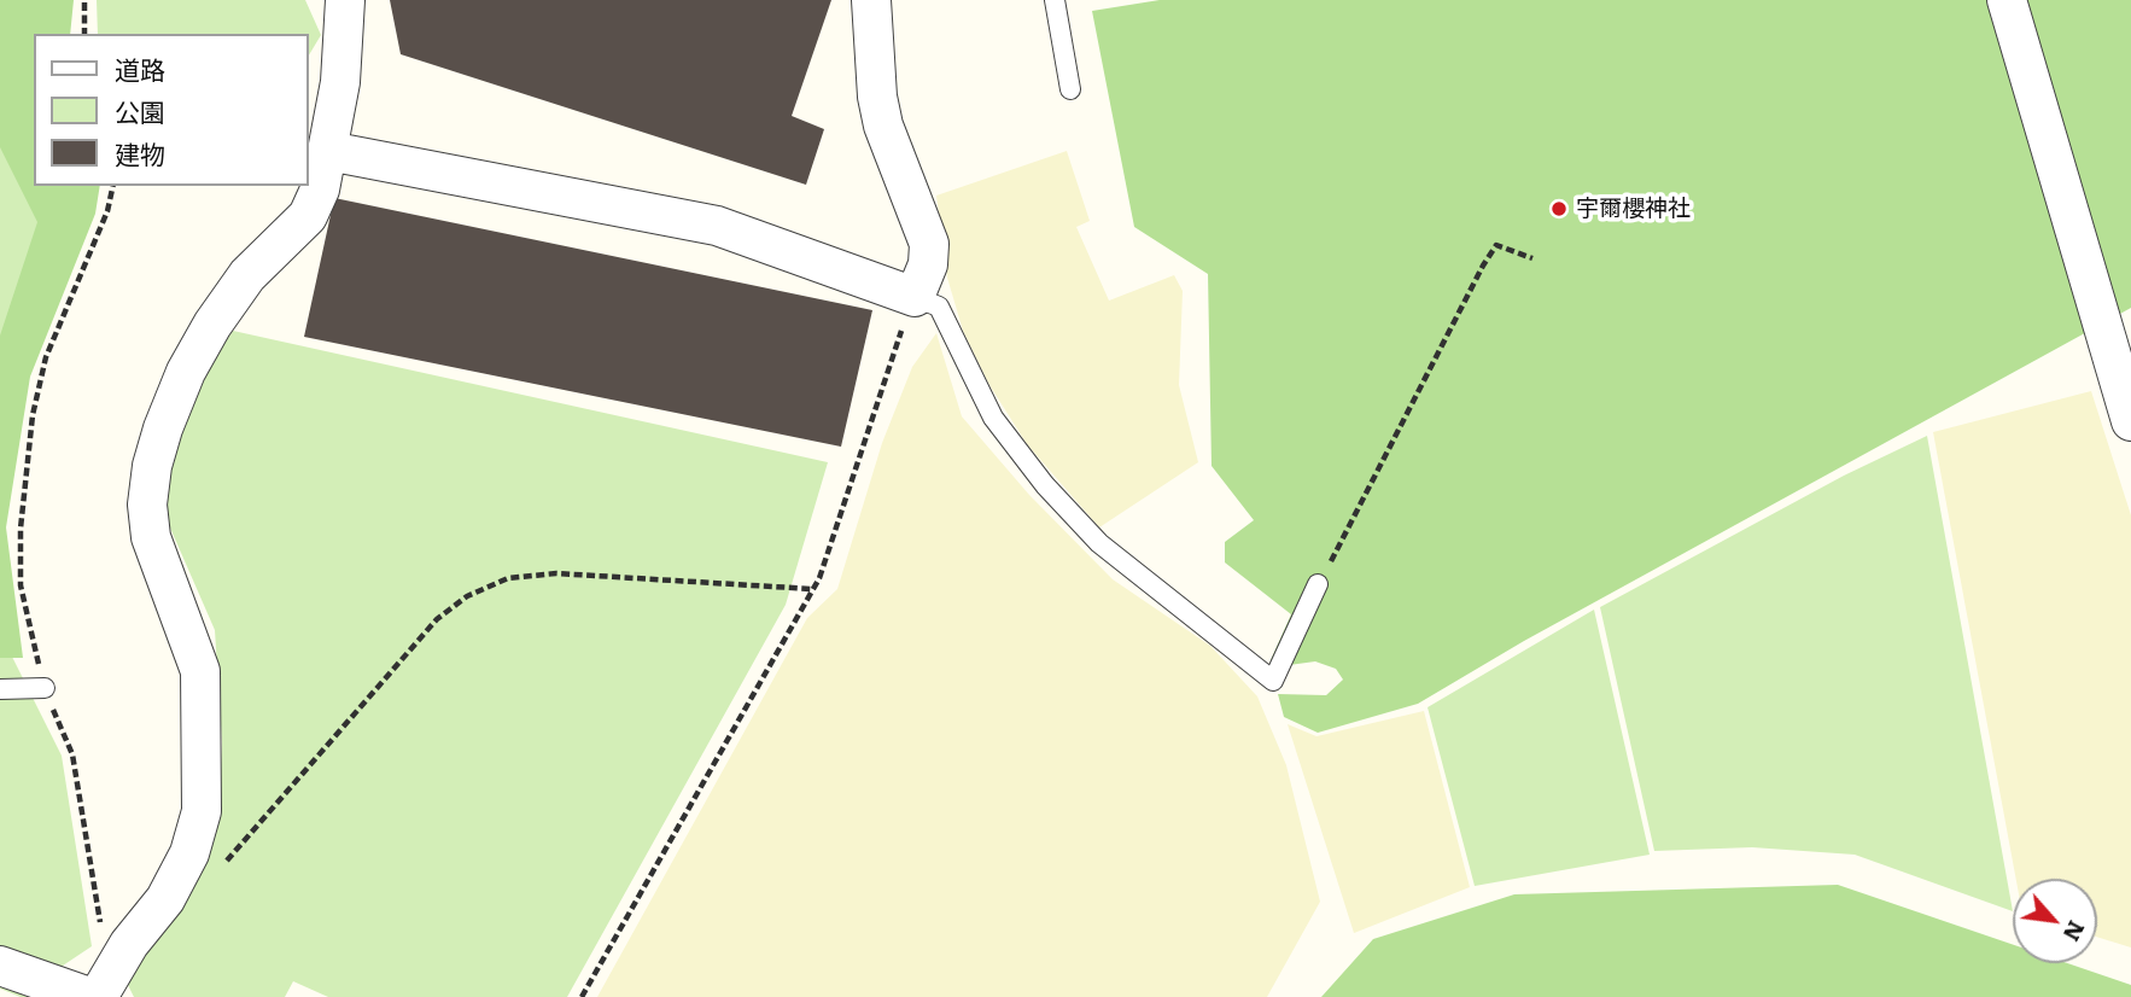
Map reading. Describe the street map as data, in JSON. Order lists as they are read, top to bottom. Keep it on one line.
{"places":["宇爾櫻神社"],"legend":["道路","公園","建物"],"north":"bottom right"}
